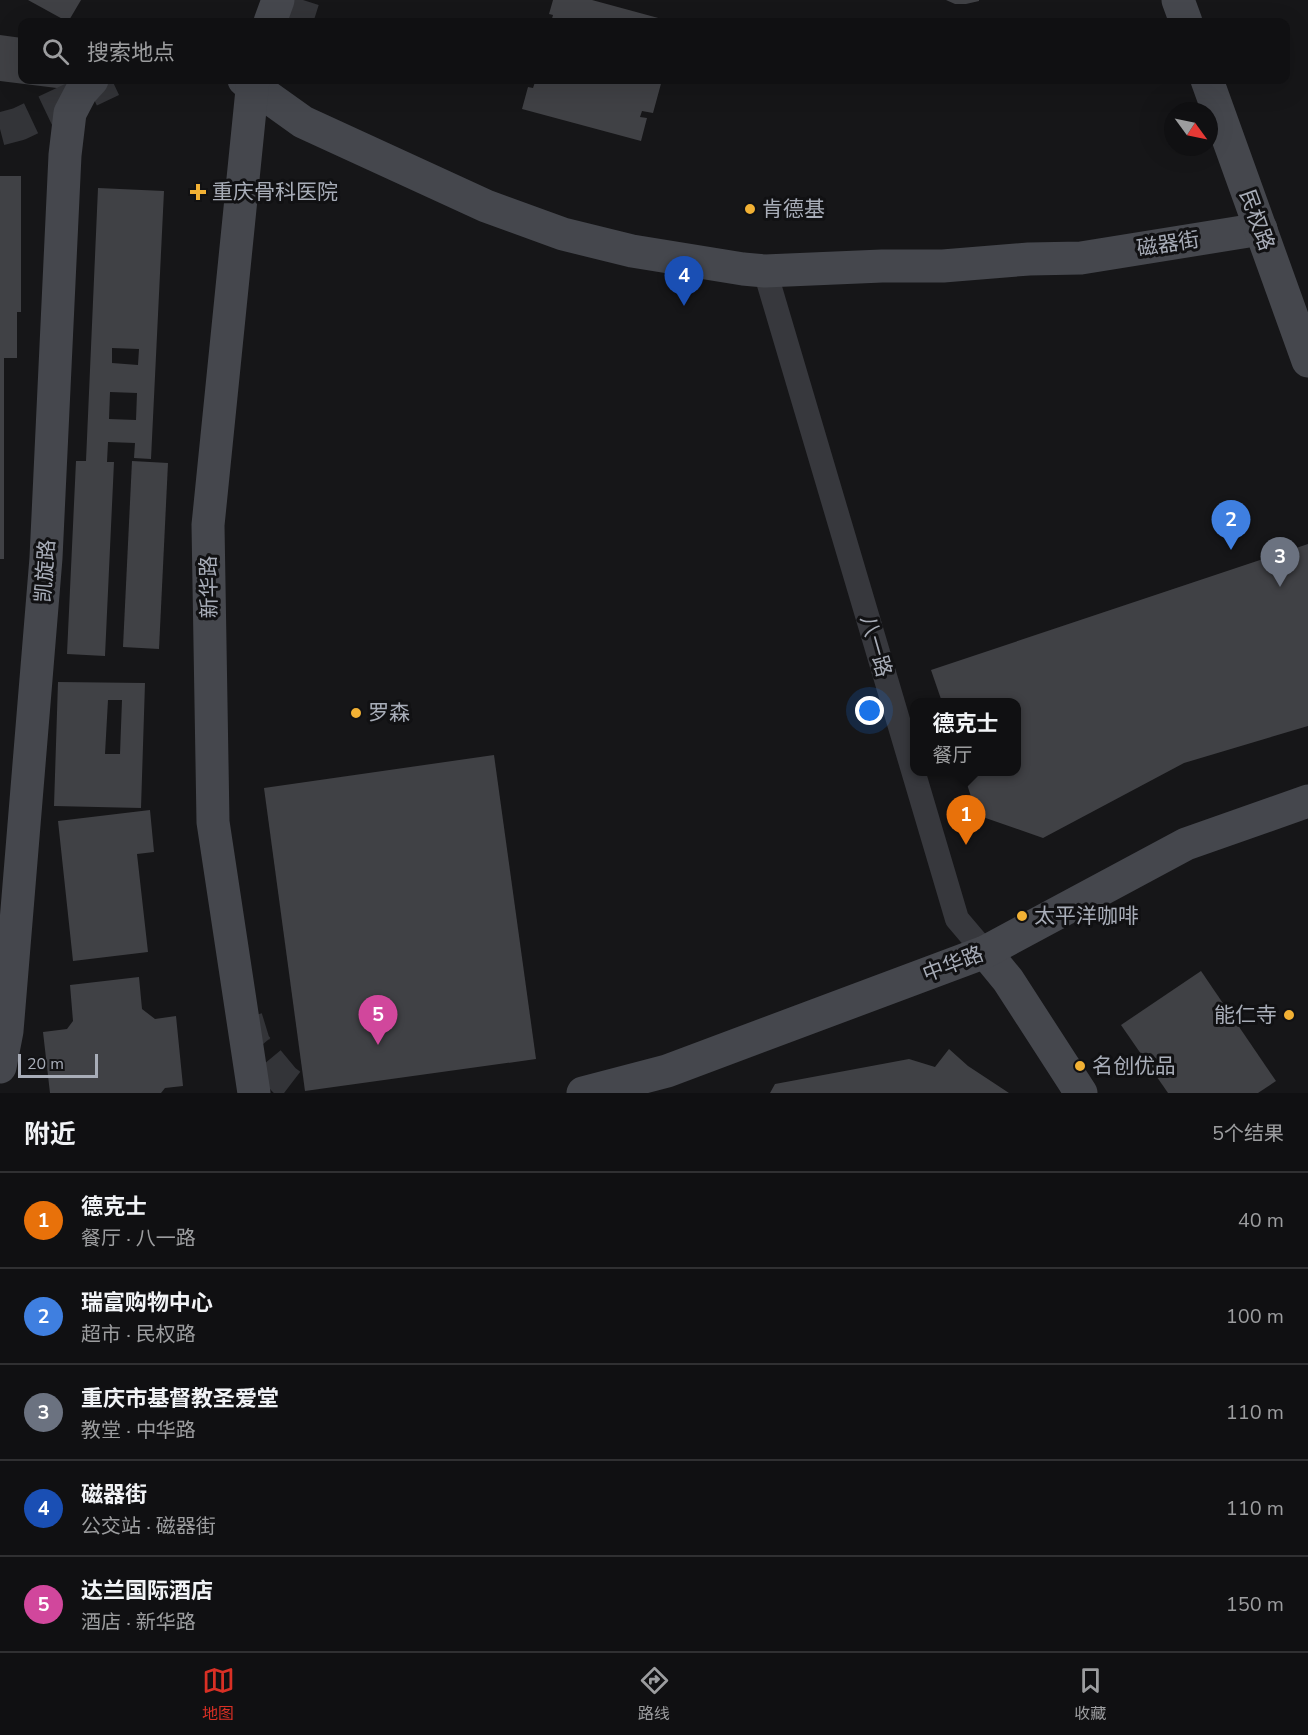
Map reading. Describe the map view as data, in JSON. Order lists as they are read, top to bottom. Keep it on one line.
{"streets":{"street":["民权路","磁器街","凯旋路","新华路","八一路","中华路"]},"crossings":[["民权路","磁器街"],["磁器街","八一路"],["八一路","中华路"]],"places":{"health":["重庆骨科医院"],"other":["肯德基","罗森","太平洋咖啡","能仁寺","名创优品"]},"scale_bar":"20 m","north":"bottom right","page":{"search":"搜索地点","pins":["4","2","3","1","5"],"popup":["德克士","餐厅"],"scale":"20 m","heading":["附近","5个结果"],"list":[{"mark":"1","name":"德克士","note":"餐厅 · 八一路","value":"40 m"},{"mark":"2","name":"瑞富购物中心","note":"超市 · 民权路","value":"100 m"},{"mark":"3","name":"重庆市基督教圣爱堂","note":"教堂 · 中华路","value":"110 m"},{"mark":"4","name":"磁器街","note":"公交站 · 磁器街","value":"110 m"},{"mark":"5","name":"达兰国际酒店","note":"酒店 · 新华路","value":"150 m"}],"nav":["地图","路线","收藏"]}}
